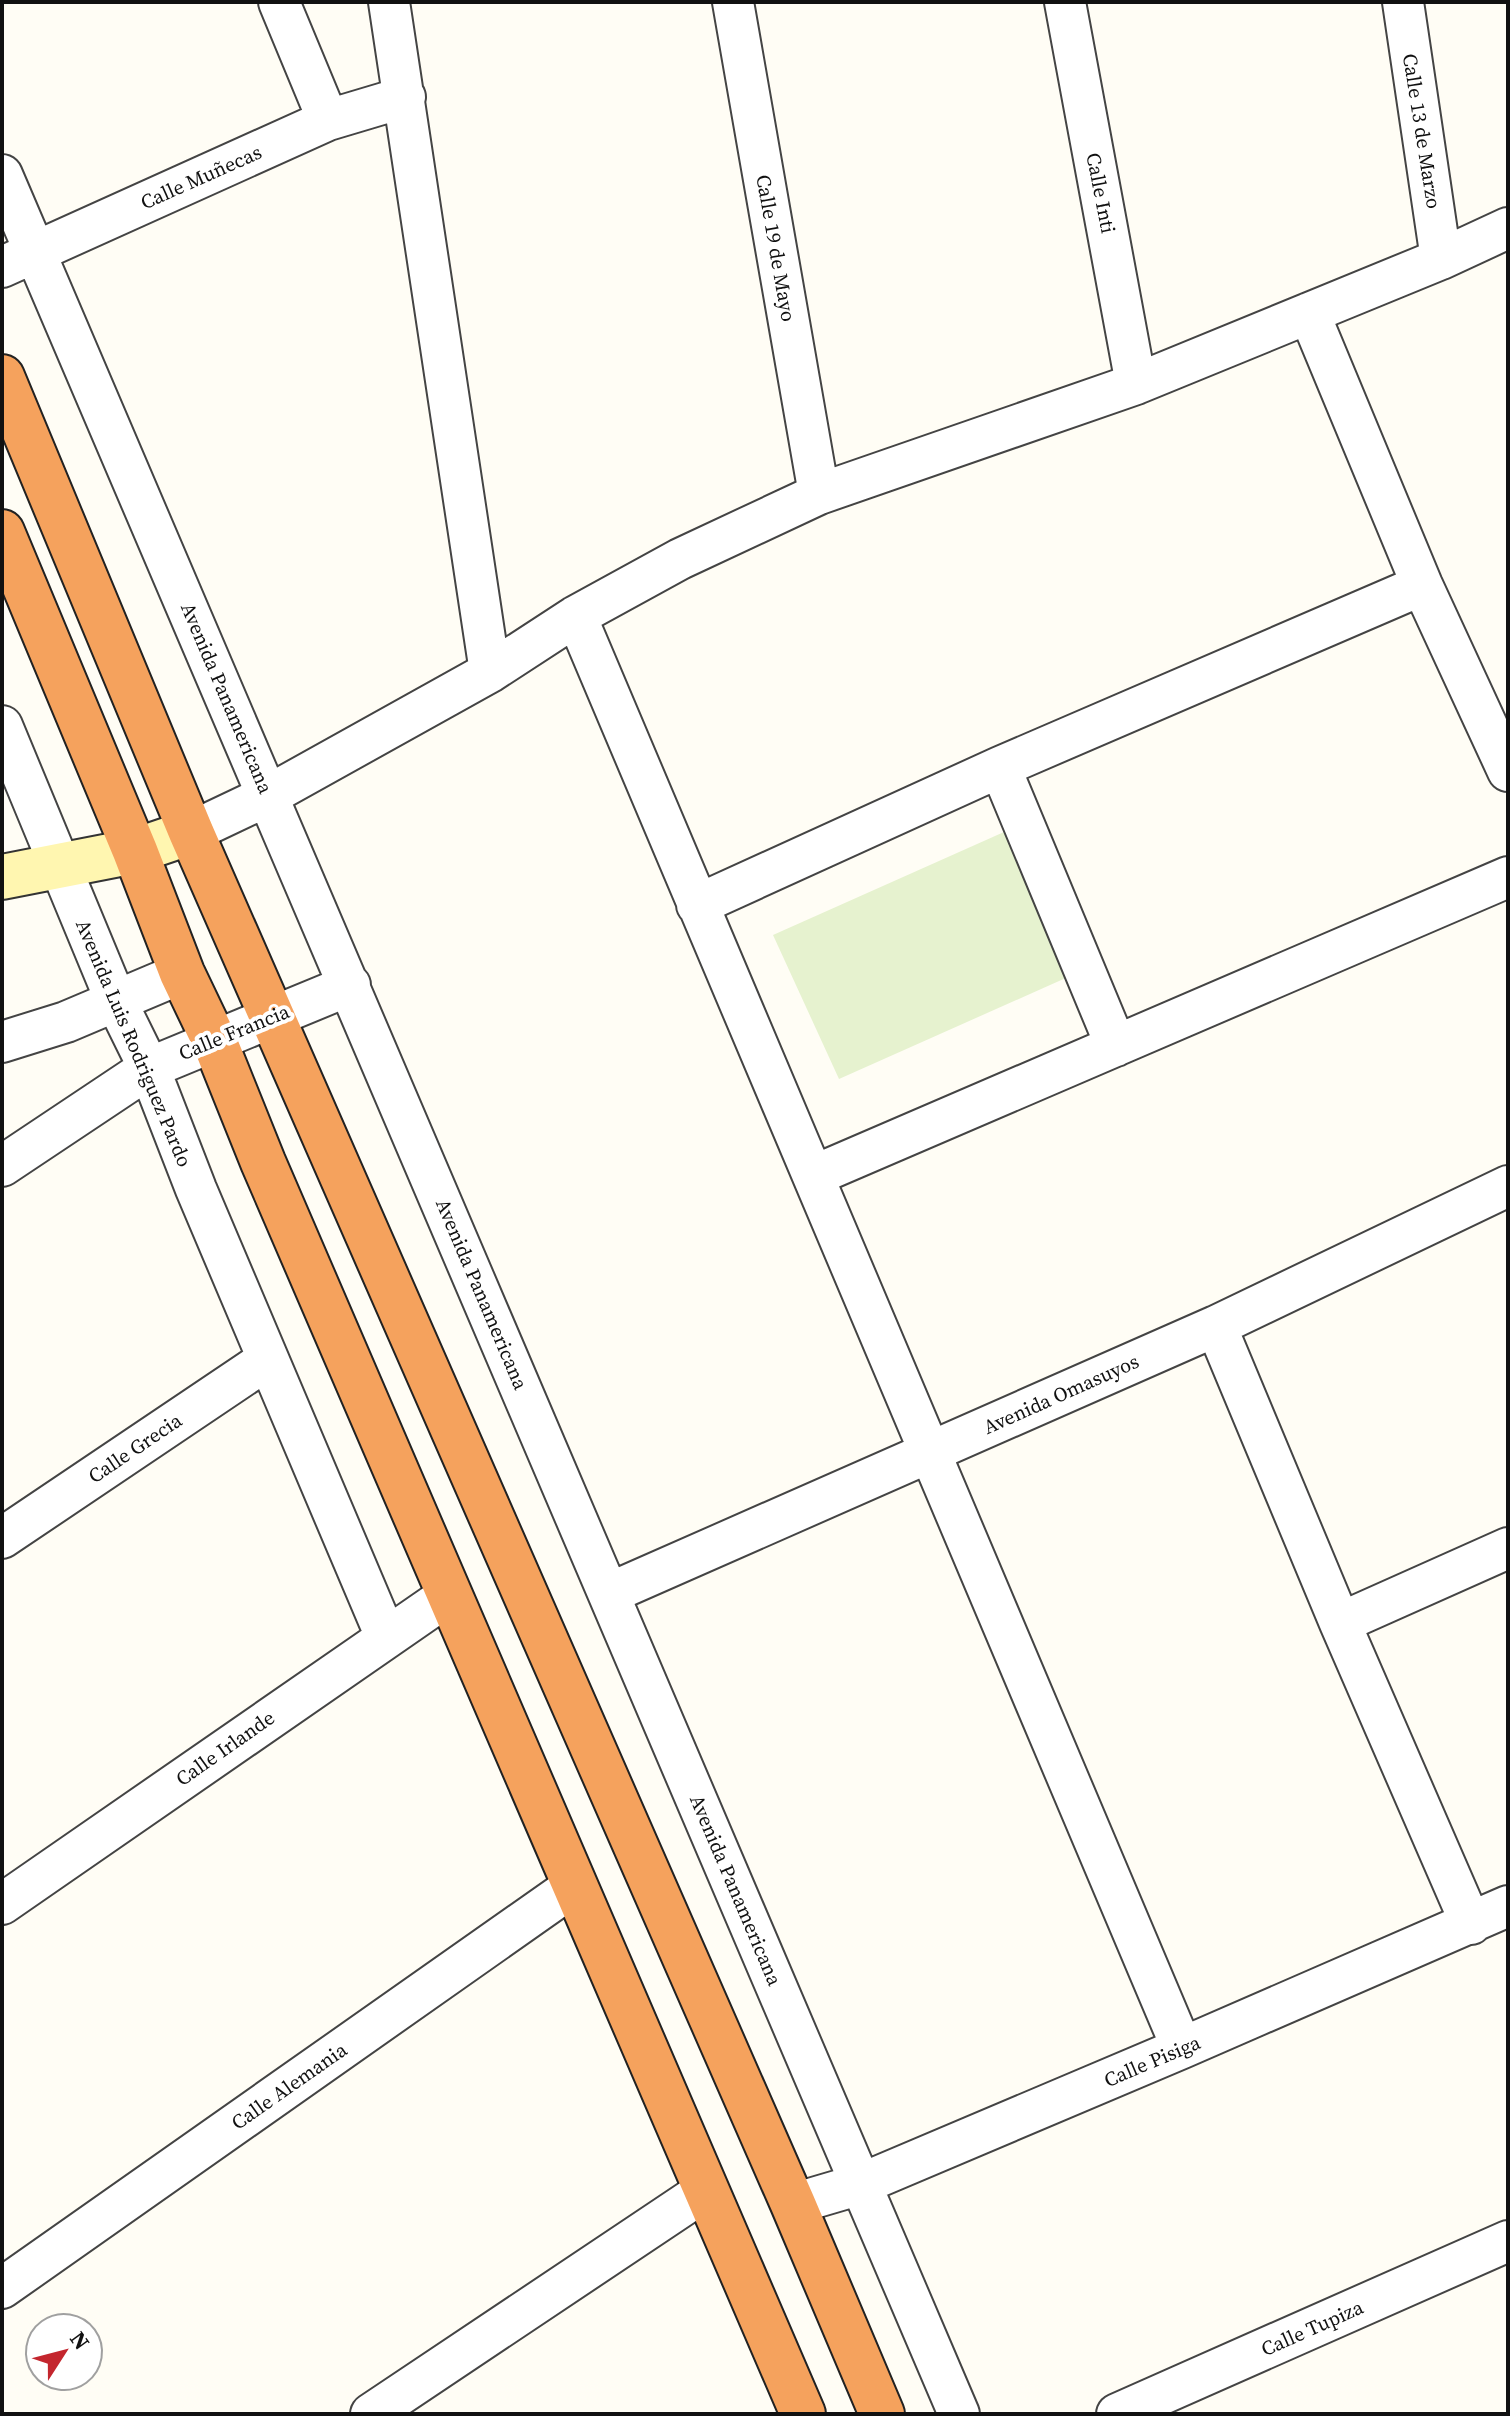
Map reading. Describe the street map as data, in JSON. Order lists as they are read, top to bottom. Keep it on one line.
{"streets":{"street":["Calle 13 de Marzo","Calle Muñecas","Calle Inti","Calle 19 de Mayo","Avenida Panamericana","Calle Francia","Avenida Luis Rodriguez Pardo","Avenida Omasuyos","Calle Grecia","Calle Irlande","Calle Pisiga","Calle Alemania","Calle Tupiza"]},"crossings":[["Calle Muñecas","Avenida Panamericana"],["Avenida Panamericana","Calle Francia"],["Avenida Panamericana","Avenida Omasuyos"],["Avenida Panamericana","Calle Pisiga"],["Calle Francia","Avenida Luis Rodriguez Pardo"],["Avenida Luis Rodriguez Pardo","Calle Grecia"]],"north":"top right"}
